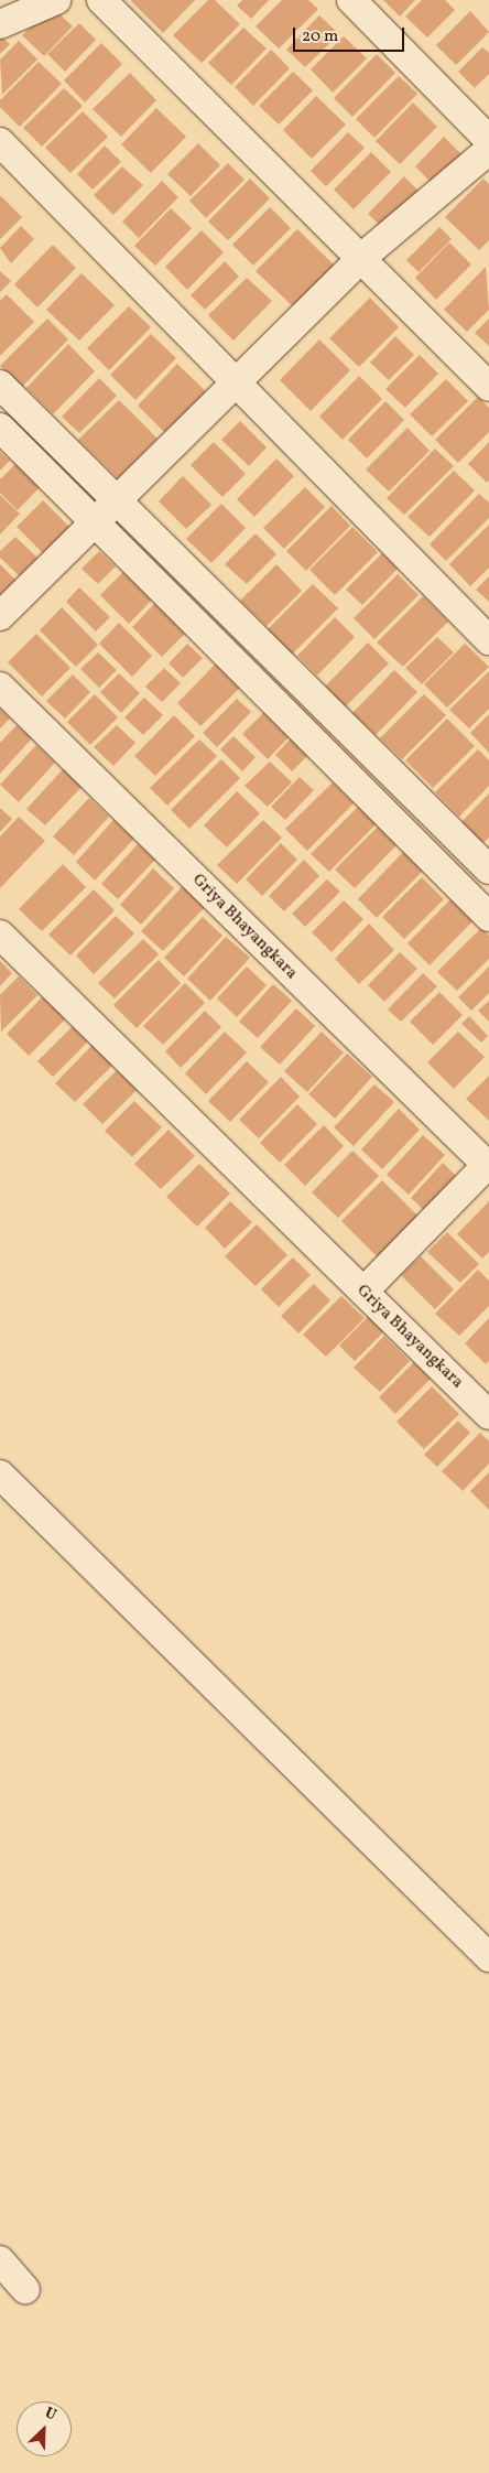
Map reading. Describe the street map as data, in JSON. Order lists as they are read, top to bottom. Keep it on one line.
{"streets":{"street":["Griya Bhayangkara"]},"scale_bar":"20 m","north":"top right"}
